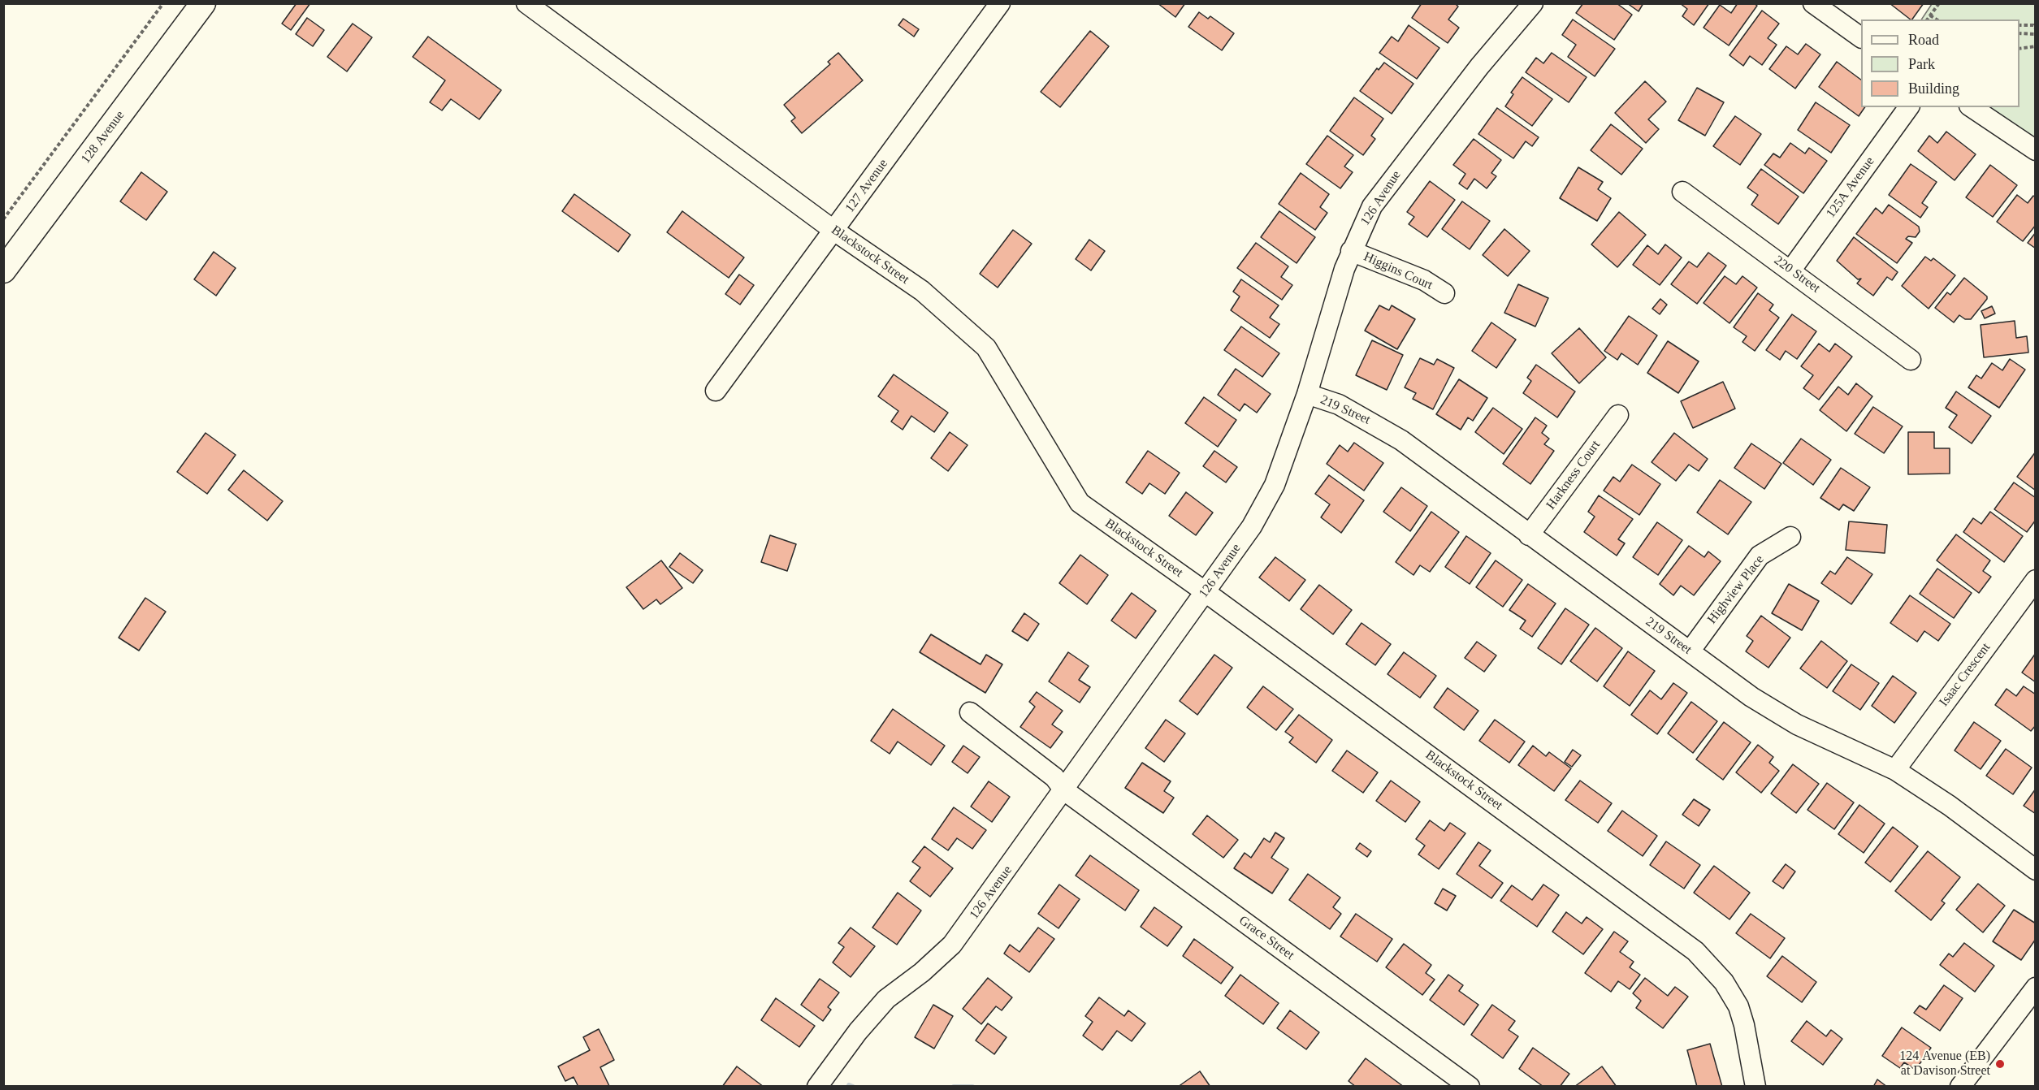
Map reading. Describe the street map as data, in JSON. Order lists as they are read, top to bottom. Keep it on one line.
{"streets":{"main road":["128 Avenue"],"street":["127 Avenue","125A Avenue","126 Avenue","Blackstock Street","Higgins Court","220 Street","219 Street","Harkness Court","Highview Place","Isaac Crescent","Grace Street"]},"crossings":[["127 Avenue","Blackstock Street"],["125A Avenue","220 Street"],["126 Avenue","Blackstock Street"],["126 Avenue","Higgins Court"],["126 Avenue","219 Street"],["126 Avenue","Grace Street"],["219 Street","Harkness Court"],["219 Street","Highview Place"],["219 Street","Isaac Crescent"]],"places":["124 Avenue (EB) at Davison Street"],"legend":["Road","Park","Building"]}
